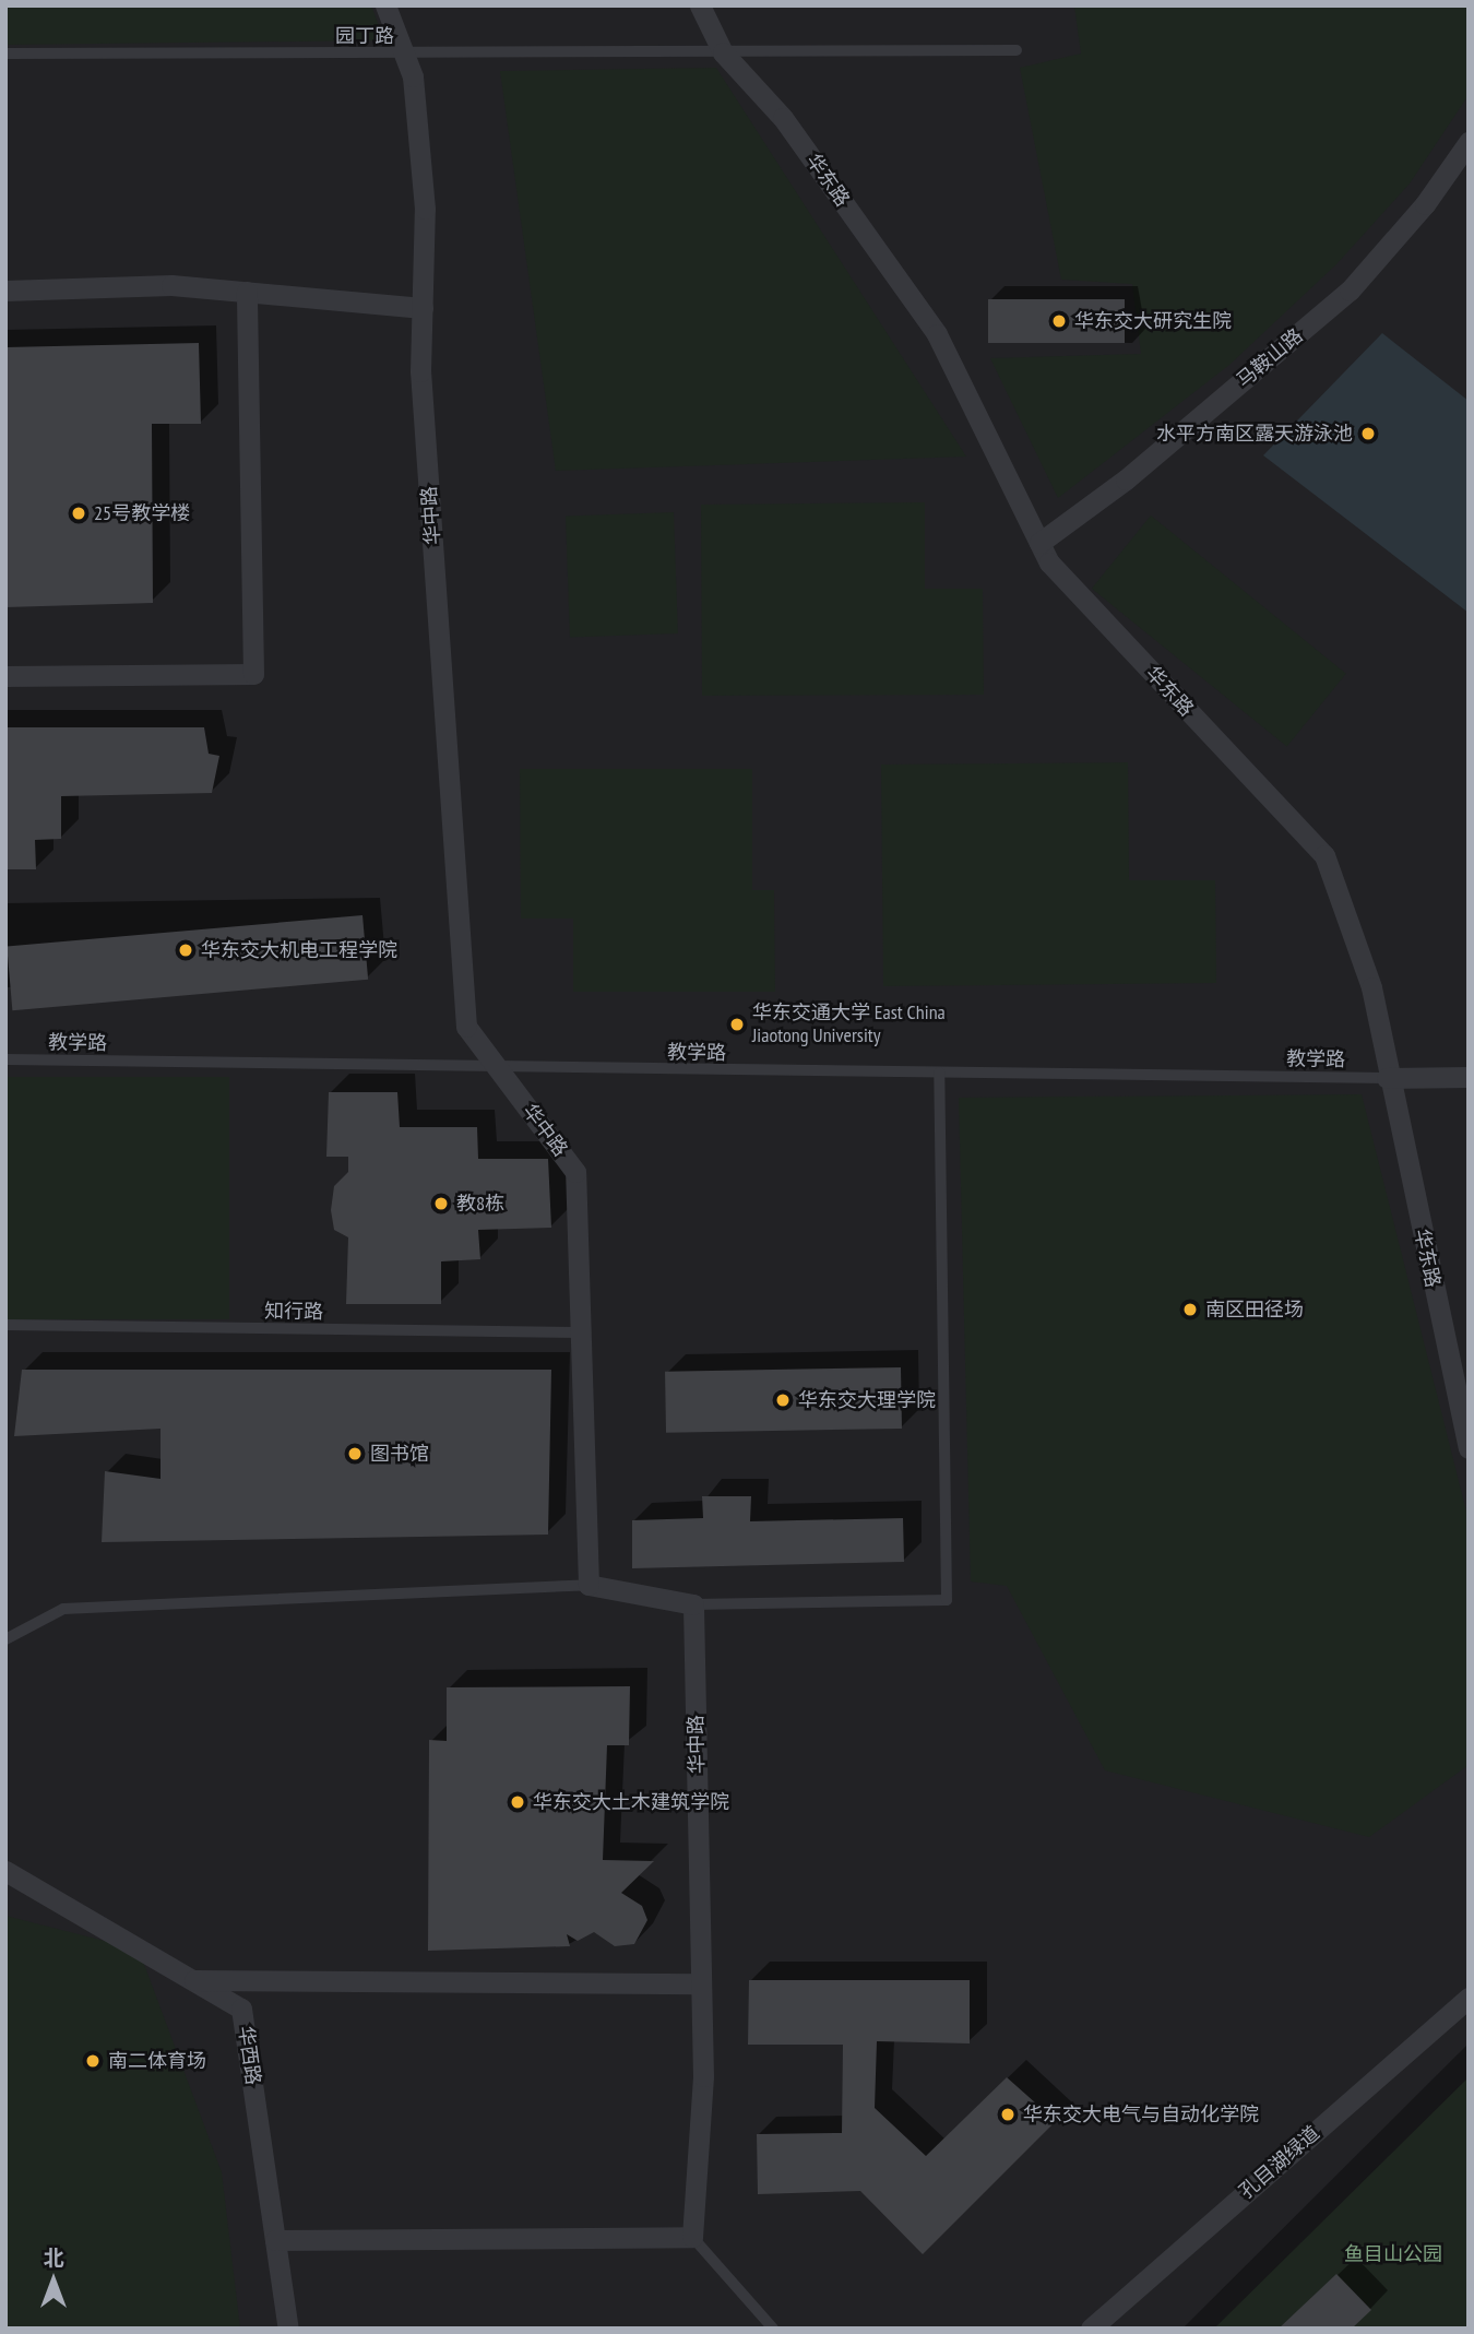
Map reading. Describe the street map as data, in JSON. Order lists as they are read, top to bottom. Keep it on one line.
{"streets":{"street":["华东路","马鞍山路","华中路","华西路","孔目湖绿道"],"lane":["园丁路","教学路","知行路"]},"crossings":[["园丁路","华东路"],["园丁路","华中路"],["华东路","马鞍山路"],["华东路","教学路"],["华中路","教学路"],["华中路","知行路"]],"parks":["鱼目山公园"],"places":["华东交大研究生院","水平方南区露天游泳池","25号教学楼","华东交大机电工程学院","华东交通大学 East China Jiaotong University","教8栋","南区田径场","华东交大理学院","图书馆","华东交大土木建筑学院","南二体育场","华东交大电气与自动化学院"],"north":"top"}
